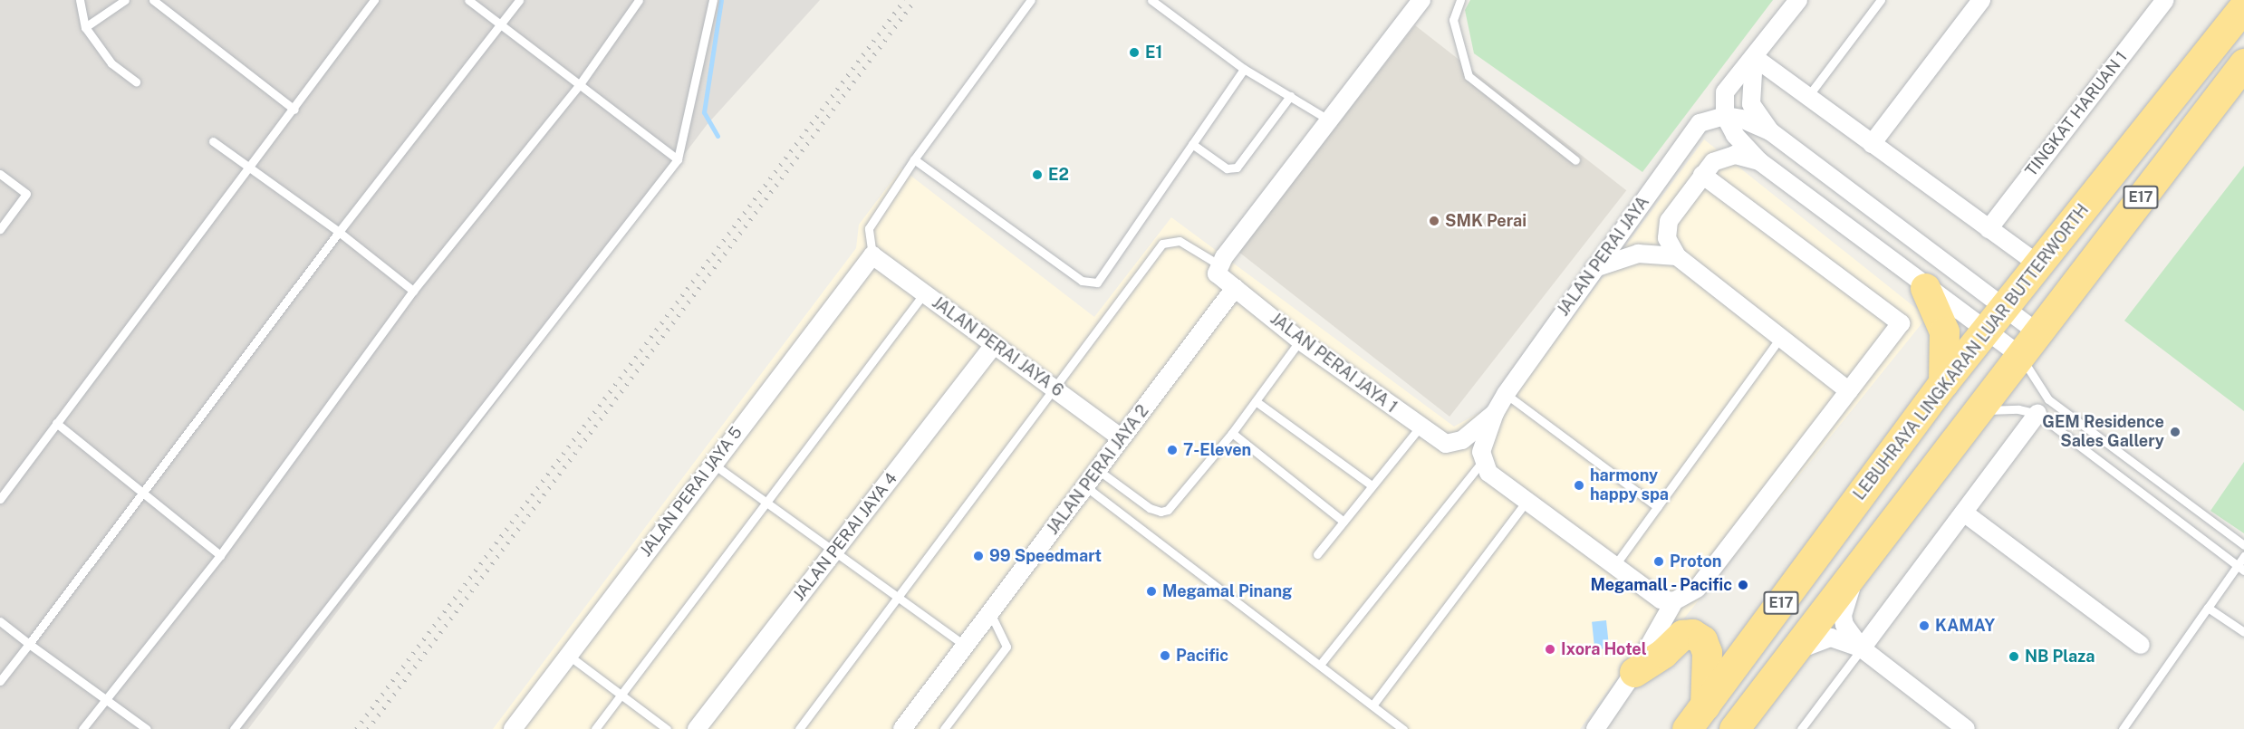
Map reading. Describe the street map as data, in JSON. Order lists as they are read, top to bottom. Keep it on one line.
{"streets":{"highway":["E17","LEBUHRAYA LINGKARAN LUAR BUTTERWORTH"],"street":["TINGKAT HARUAN 1","JALAN PERAI JAYA","JALAN PERAI JAYA 6","JALAN PERAI JAYA 1","JALAN PERAI JAYA 2","JALAN PERAI JAYA 5","JALAN PERAI JAYA 4"]},"crossings":[["JALAN PERAI JAYA","JALAN PERAI JAYA 1"],["JALAN PERAI JAYA 6","JALAN PERAI JAYA 2"],["JALAN PERAI JAYA 6","JALAN PERAI JAYA 5"],["JALAN PERAI JAYA 6","JALAN PERAI JAYA 4"],["JALAN PERAI JAYA 1","JALAN PERAI JAYA 2"]],"places":["E1","E2","SMK Perai","GEM Residence Sales Gallery","7-Eleven","harmony happy spa","99 Speedmart","Proton","Megamall - Pacific","Megamal Pinang","KAMAY","Ixora Hotel","Pacific","NB Plaza"]}
